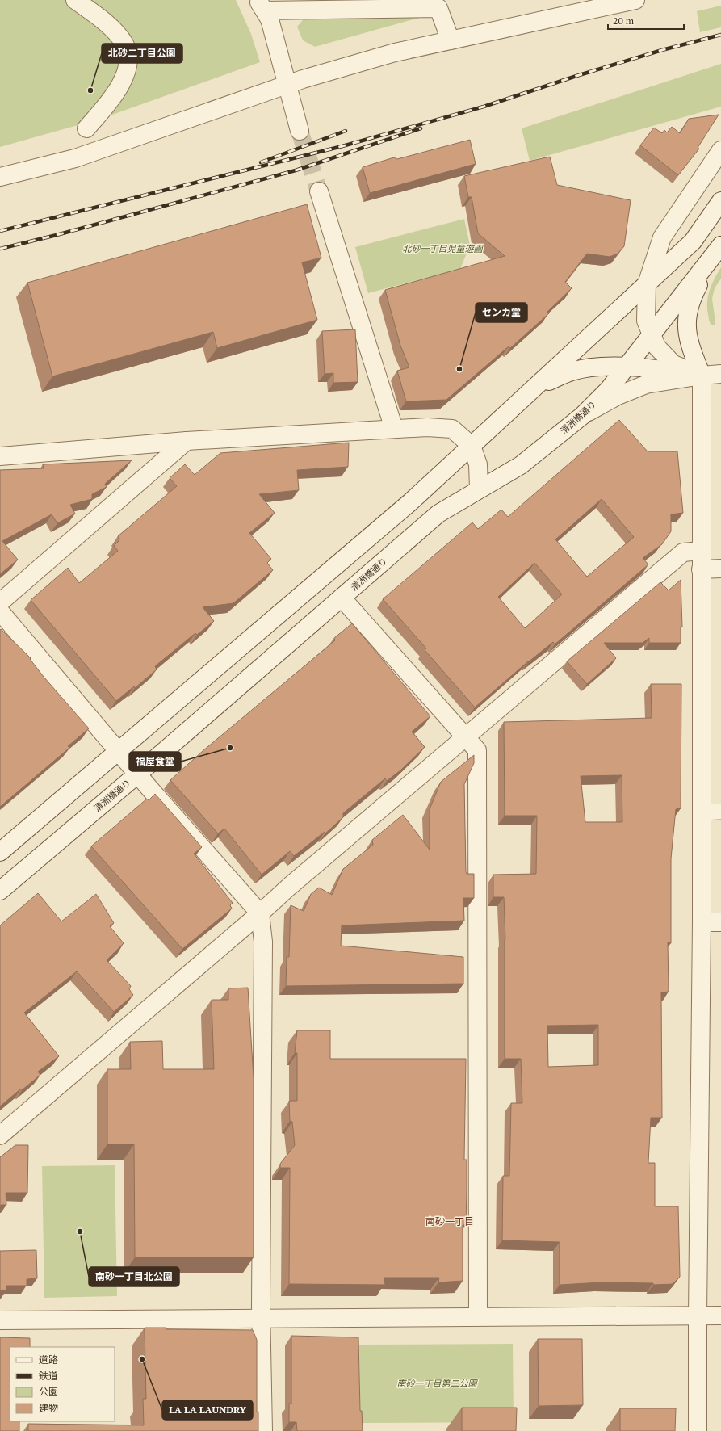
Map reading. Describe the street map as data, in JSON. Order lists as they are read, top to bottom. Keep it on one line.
{"streets":{"street":["清洲橋通り"]},"districts":["南砂一丁目"],"parks":["北砂一丁目児童遊園","南砂一丁目第二公園"],"places":["北砂二丁目公園","センカ堂","福屋食堂","南砂一丁目北公園","LA LA LAUNDRY"],"legend":["道路","鉄道","公園","建物"],"scale_bar":"20 m"}
